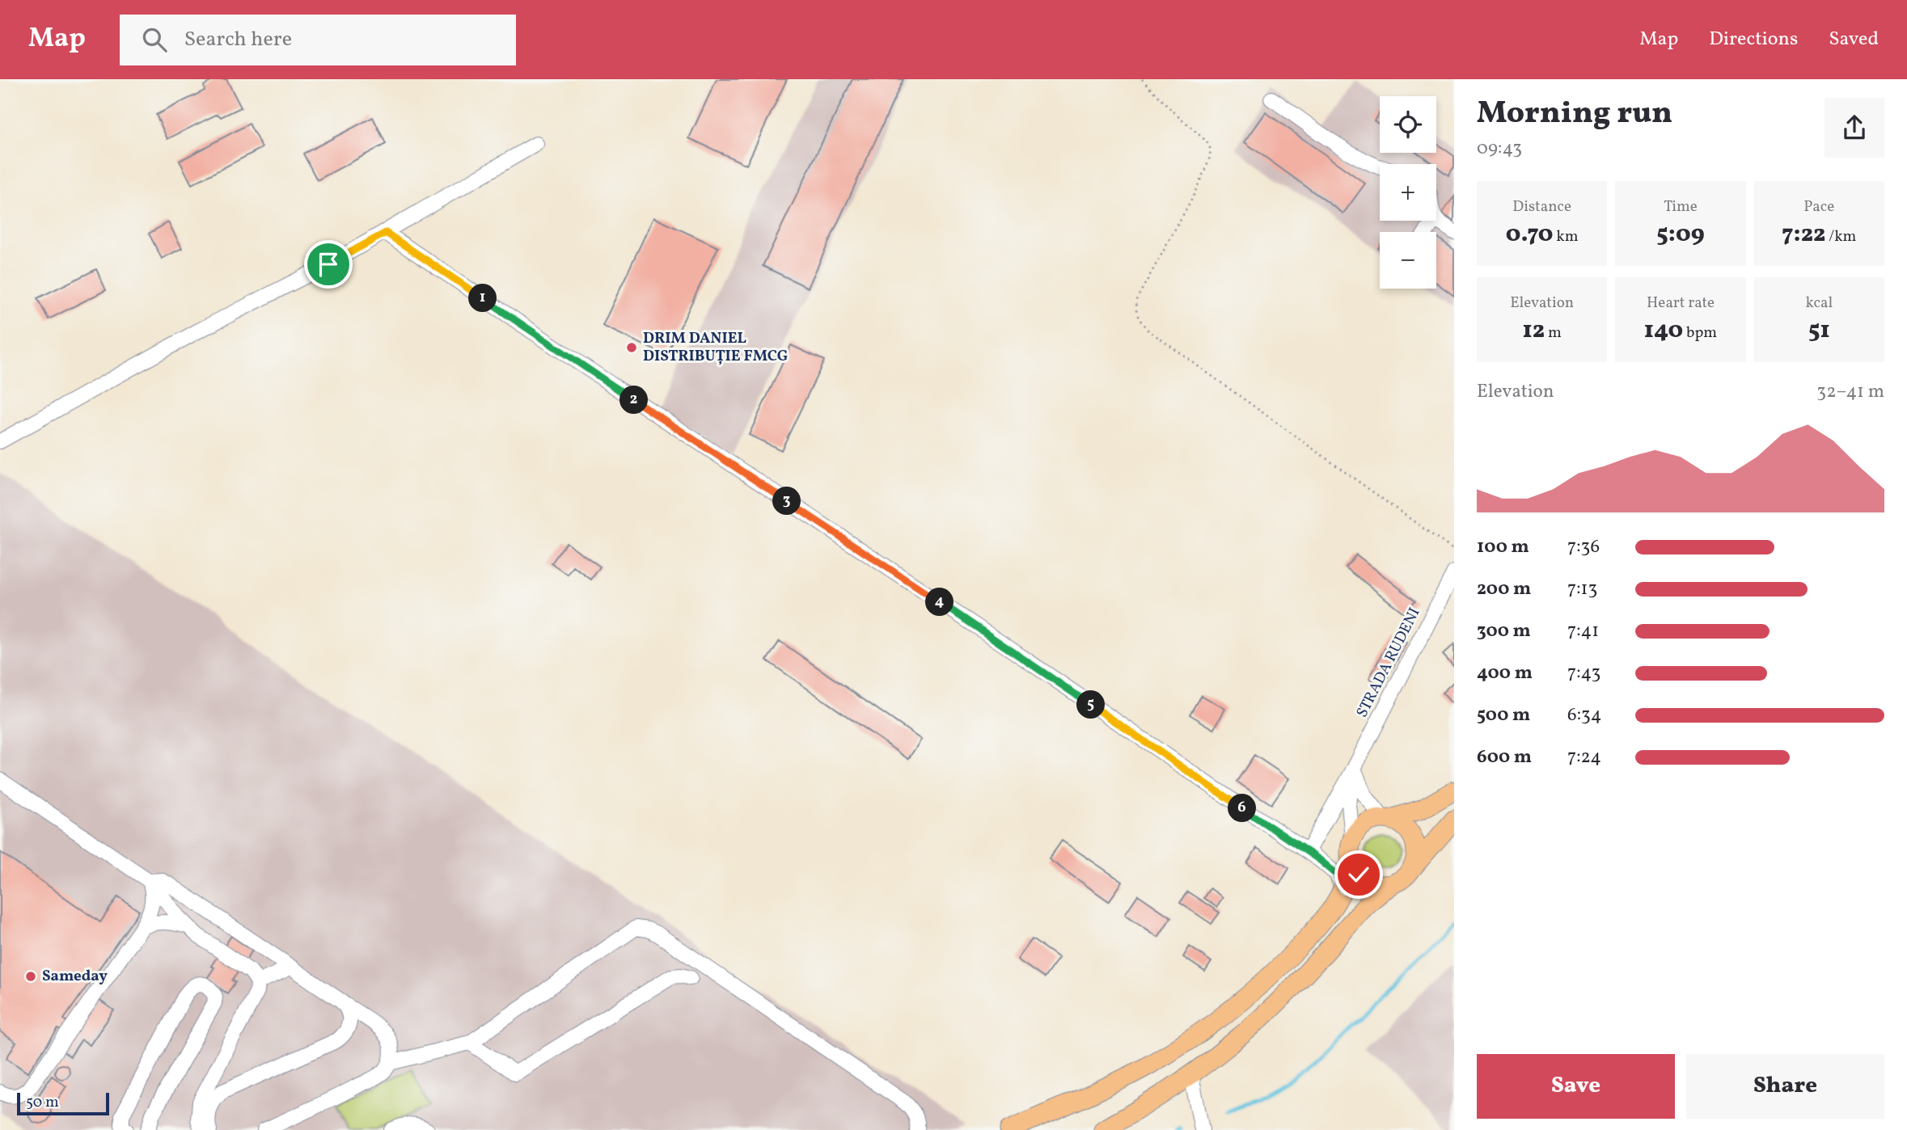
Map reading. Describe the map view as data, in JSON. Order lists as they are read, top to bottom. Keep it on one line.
{"streets":{"street":["STRADA RUDENI"]},"places":["DRIM DANIEL DISTRIBUȚIE FMCG","Sameday"],"scale_bar":"50 m","page":{"header":"Map","search":"Search here","nav":["Map","Directions","Saved"],"heading":["Morning run","09:43"],"map_buttons":["+","−"],"stats":[["Distance","0.70 km"],["Time","5:09"],["Pace","7:22 /km"],["Elevation","12 m"],["Heart rate","140 bpm"],["kcal","51"]],"pins":["1","2","3","4","5","6"],"chart":["Elevation","32–41 m"],"list":[{"name":"100 m","note":"7:36"},{"name":"200 m","note":"7:13"},{"name":"300 m","note":"7:41"},{"name":"400 m","note":"7:43"},{"name":"500 m","note":"6:34"},{"name":"600 m","note":"7:24"}],"buttons":["Save","Share"],"scale":"50 m"}}
